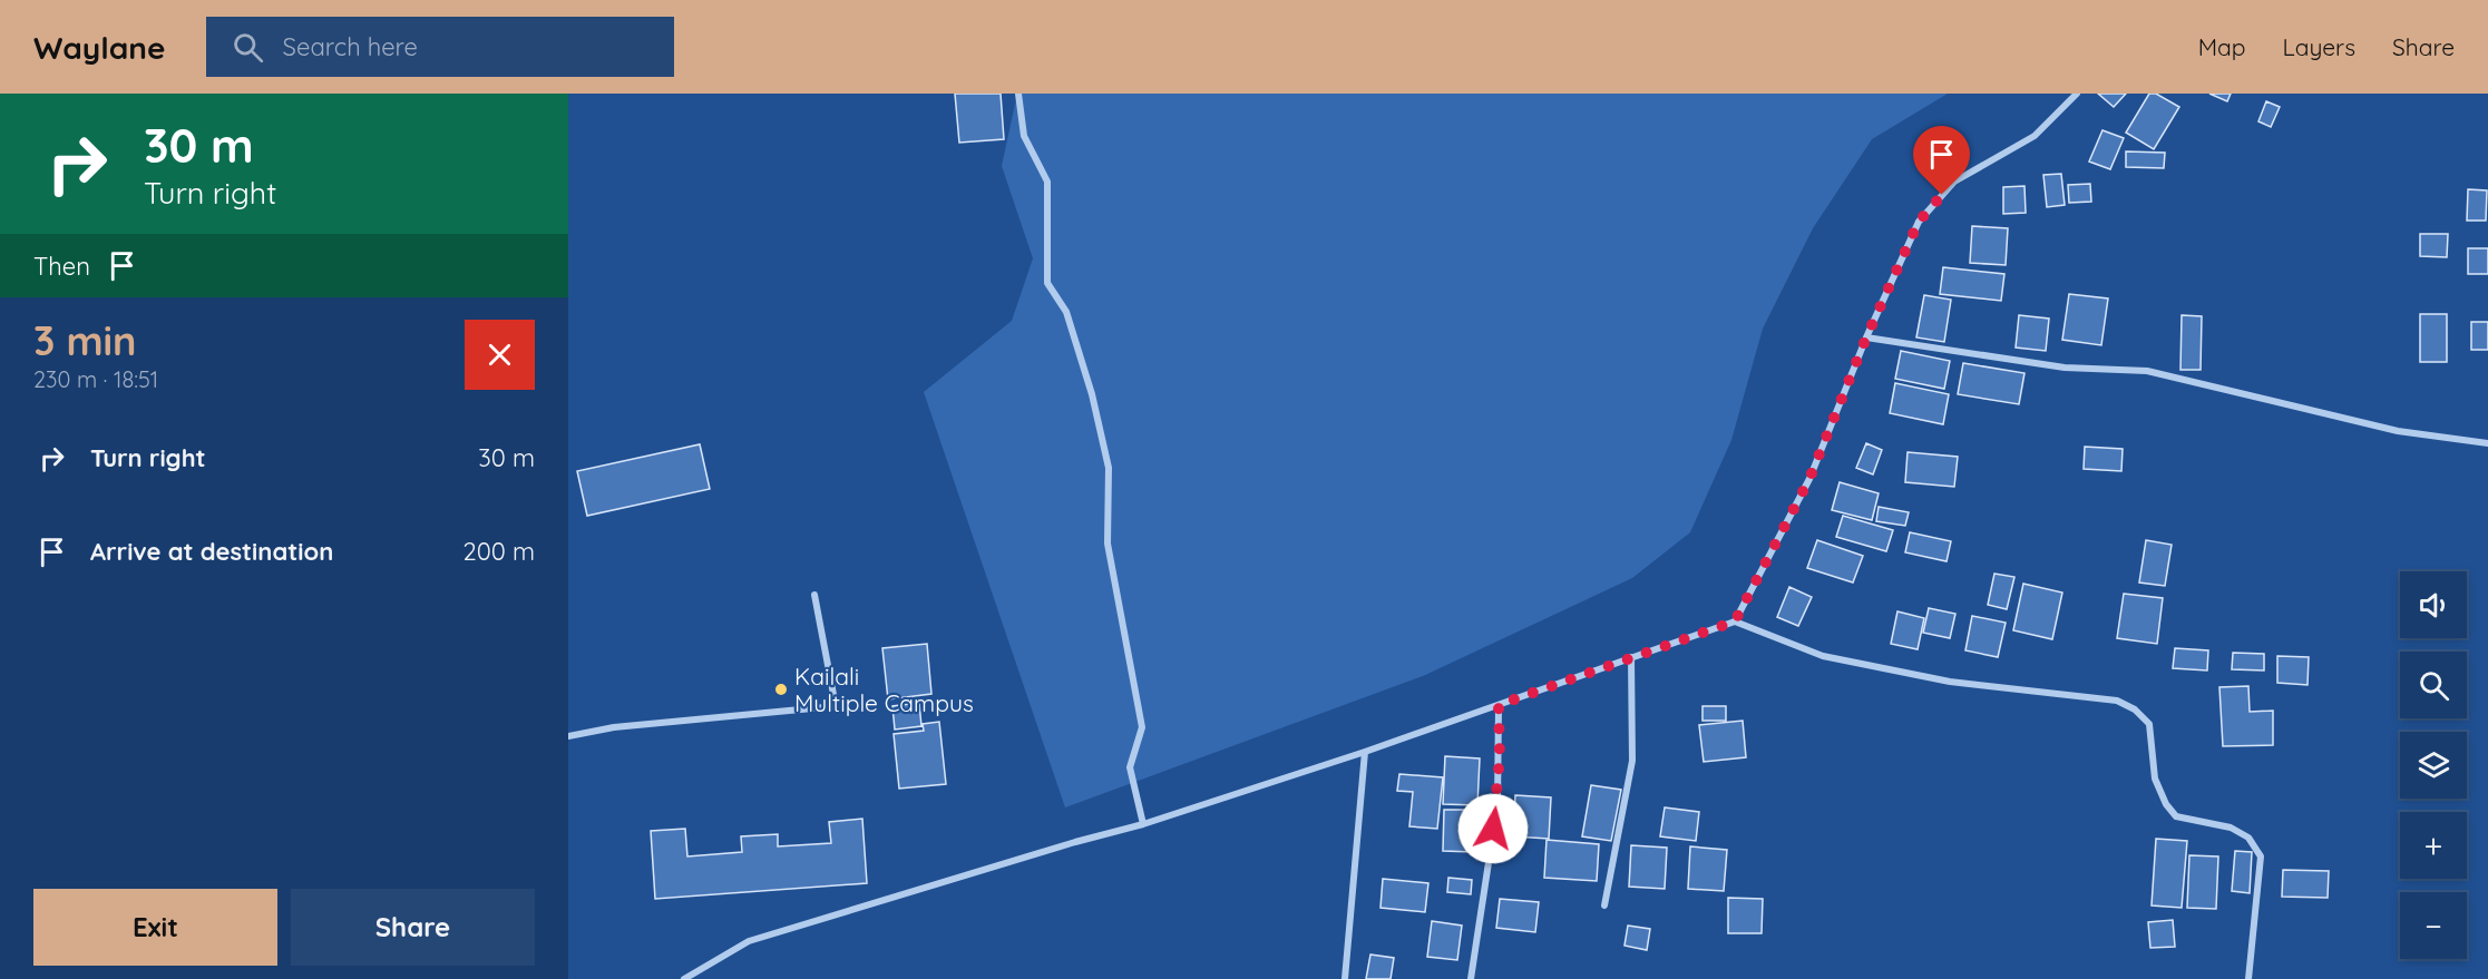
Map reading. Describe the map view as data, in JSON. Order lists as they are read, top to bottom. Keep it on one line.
{"places":["Kailali Multiple Campus"],"page":{"header":"Waylane","search":"Search here","nav":["Map","Layers","Share"],"turn":["30 m","Turn right"],"then":"Then","heading":["3 min","230 m · 18:51"],"list":[{"name":"Turn right","value":"30 m"},{"name":"Arrive at destination","value":"200 m"}],"map_buttons":["+","−"],"buttons":["Exit","Share"]}}
